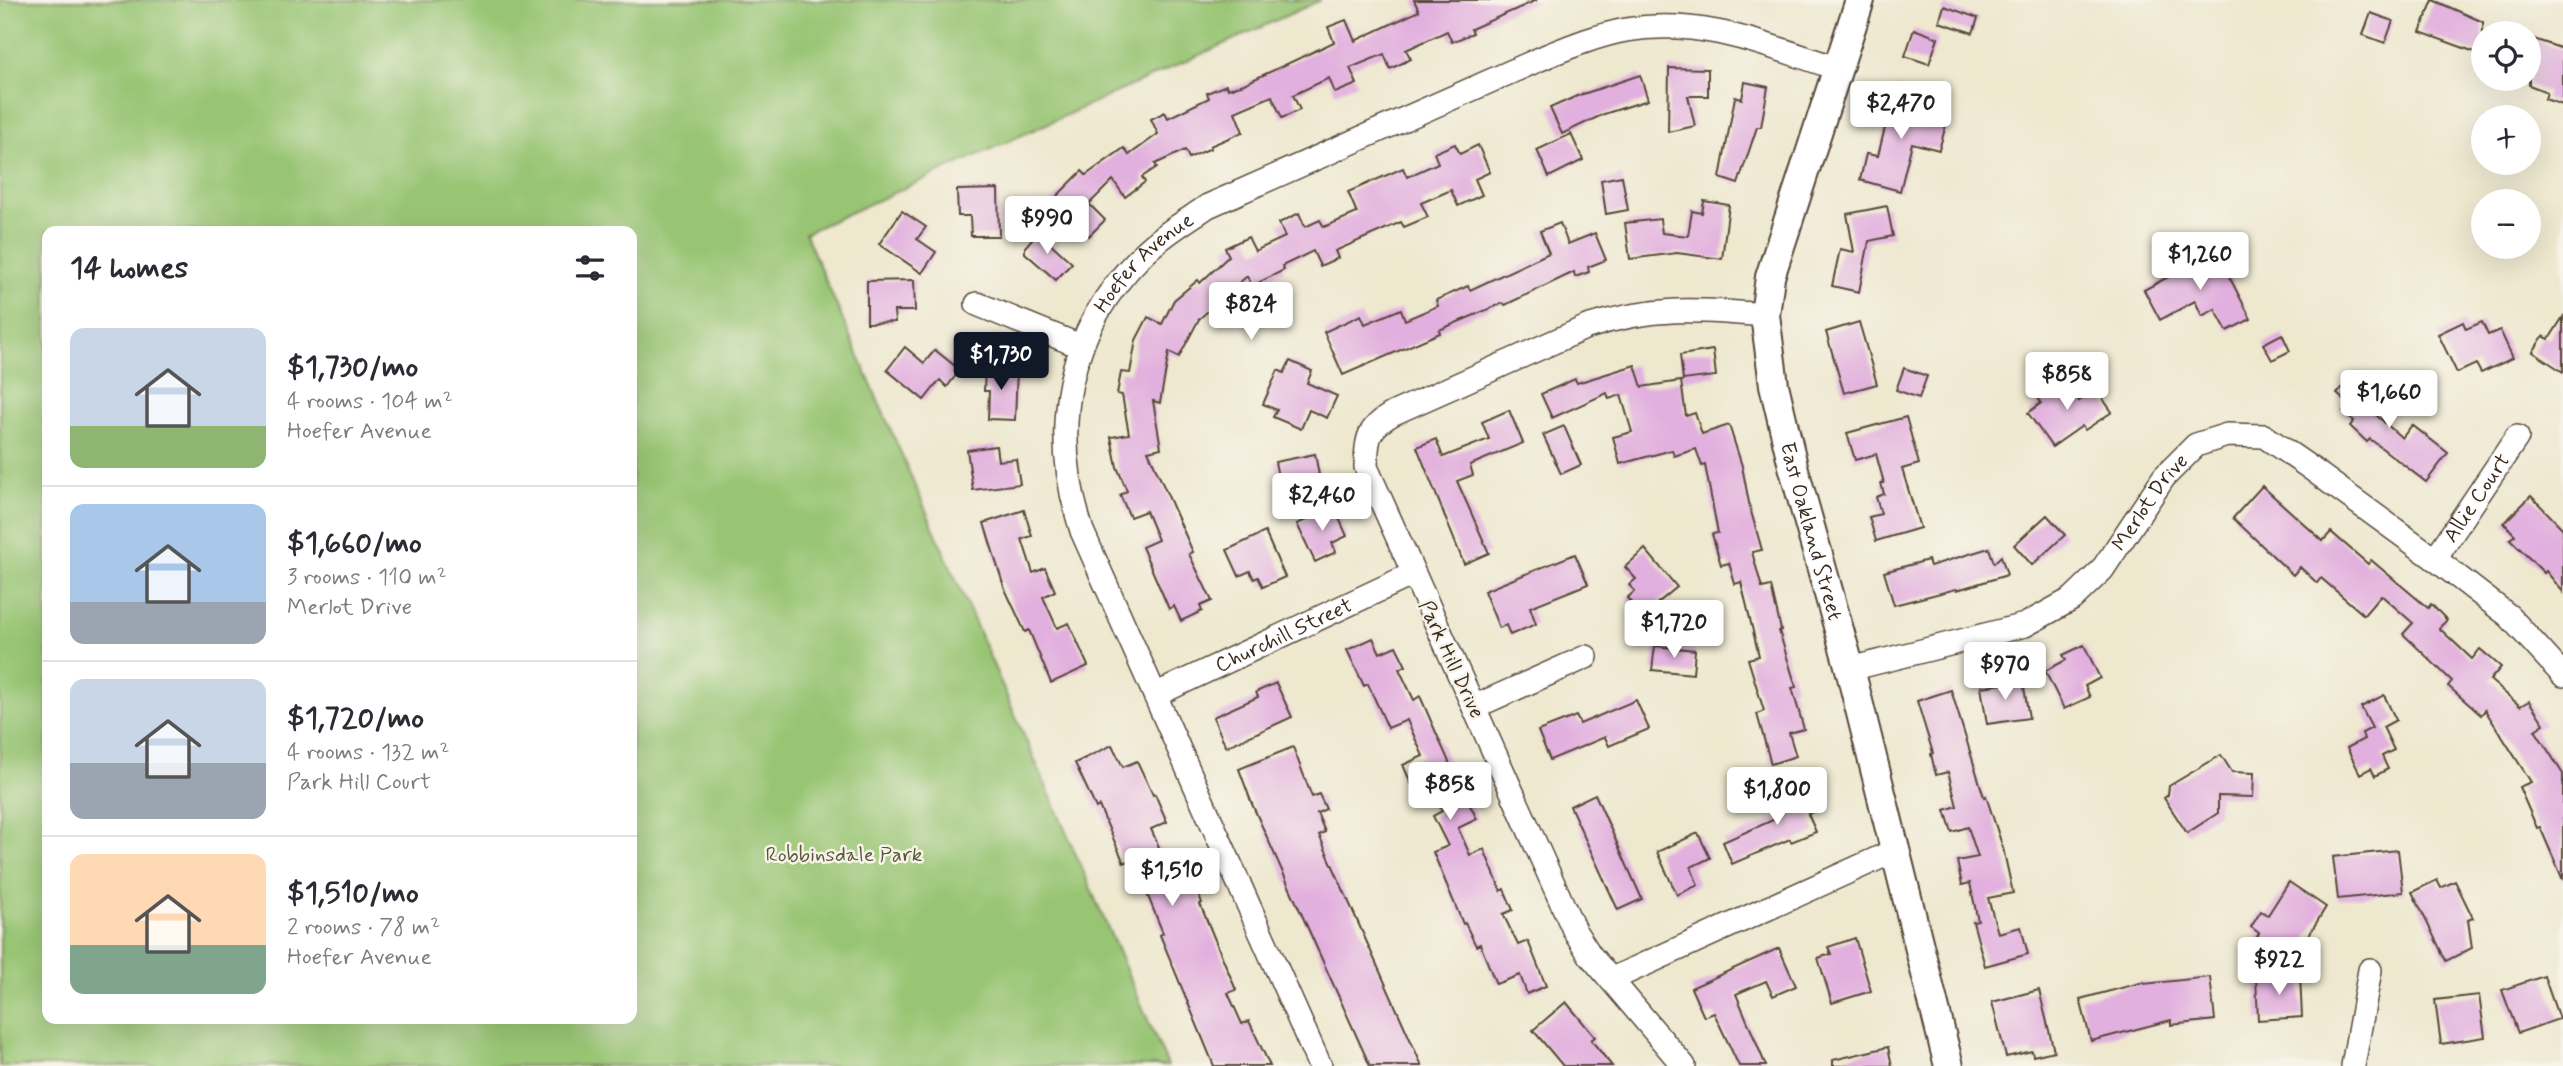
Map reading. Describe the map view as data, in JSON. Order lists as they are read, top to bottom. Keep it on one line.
{"streets":{"street":["Hoefer Avenue","Allie Court","Merlot Drive","East Oakland Street","Churchill Street","Park Hill Drive"]},"crossings":[["Hoefer Avenue","East Oakland Street"],["Hoefer Avenue","Churchill Street"],["Allie Court","Merlot Drive"],["Merlot Drive","East Oakland Street"],["East Oakland Street","Park Hill Drive"],["Churchill Street","Park Hill Drive"]],"parks":["Robbinsdale Park"],"page":{"map_buttons":["+","−"],"price":["$2,470","$990","$1,260","$824","$1,730","$858","$1,660","$2,460","$1,720","$970","$858","$1,800","$1,510","$922"],"heading":"14 homes","list":[{"name":"$1,730/mo","note":"4 rooms · 104 m² · Hoefer Avenue"},{"name":"$1,660/mo","note":"3 rooms · 110 m² · Merlot Drive"},{"name":"$1,720/mo","note":"4 rooms · 132 m² · Park Hill Court"},{"name":"$1,510/mo","note":"2 rooms · 78 m² · Hoefer Avenue"}]}}
